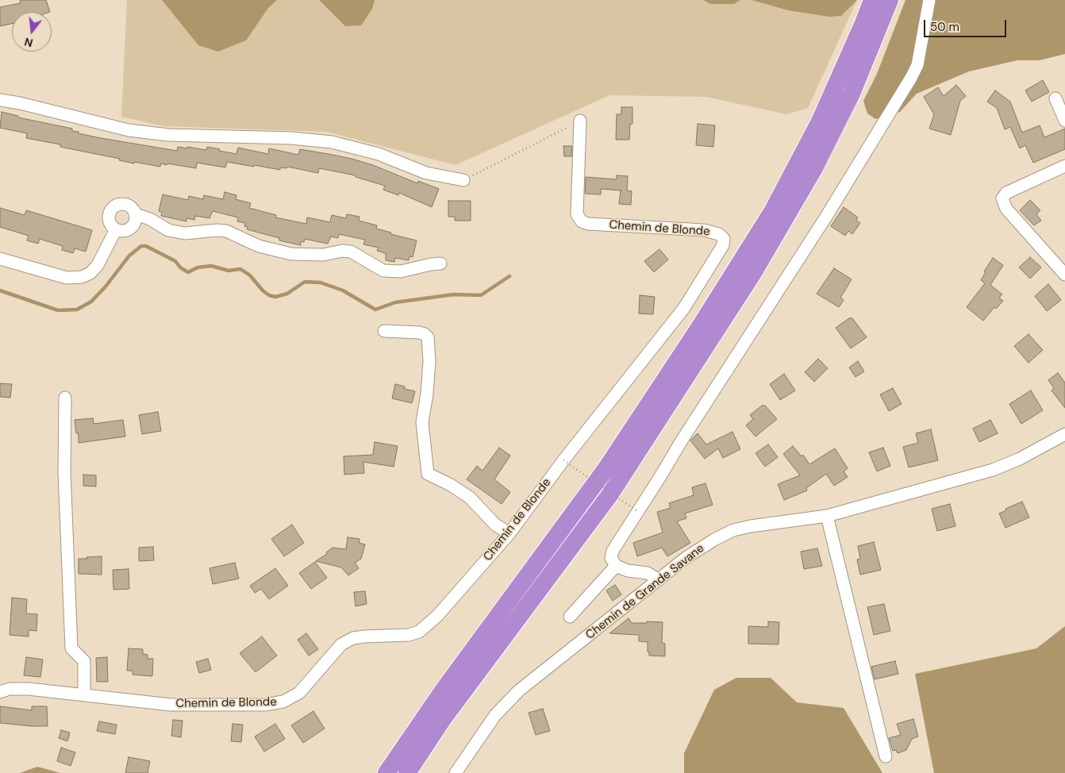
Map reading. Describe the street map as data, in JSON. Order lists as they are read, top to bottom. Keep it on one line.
{"streets":{"street":["Chemin de Blonde","Chemin de Grande Savane"]},"scale_bar":"50 m","north":"bottom"}
